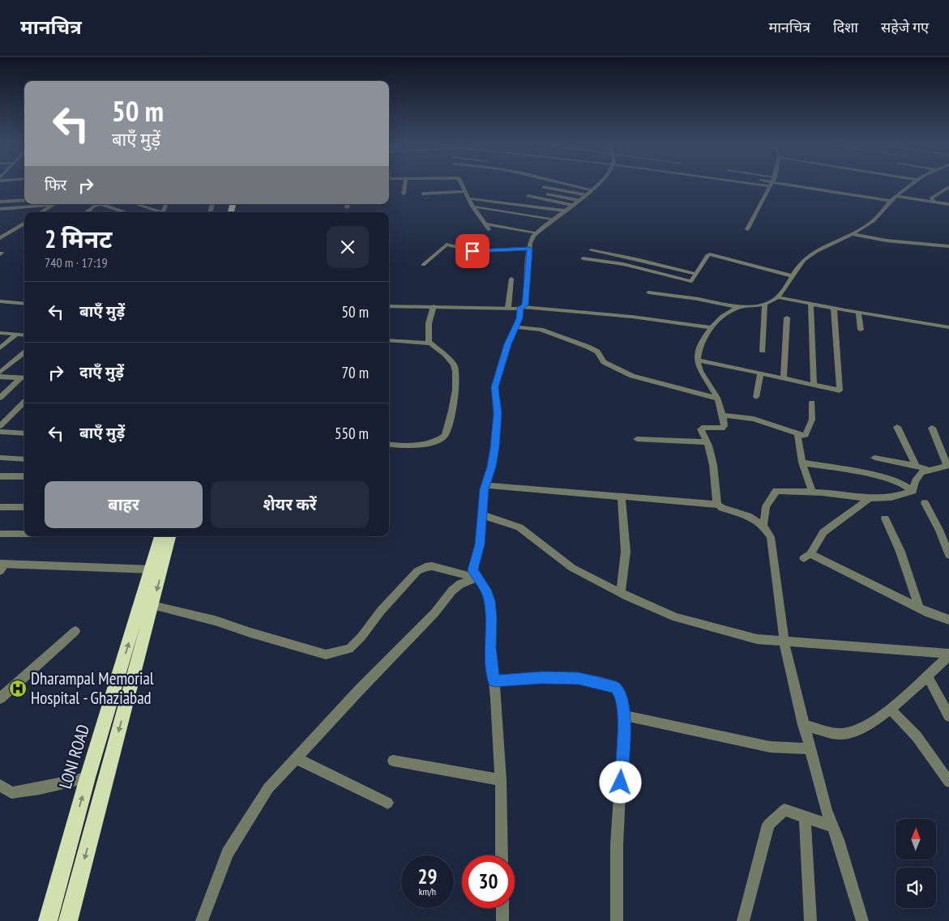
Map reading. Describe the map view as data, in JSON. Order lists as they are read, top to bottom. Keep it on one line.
{"streets":{"highway":["LONI ROAD"]},"places":{"hospital":["Dharampal Memorial Hospital - Ghaziabad"]},"north":"top","page":{"header":"मानचित्र","nav":["मानचित्र","दिशा","सहेजे गए"],"turn":["50 m","बाएँ मुड़ें"],"then":"फिर","heading":["2 मिनट","740 m · 17:19"],"list":[{"name":"बाएँ मुड़ें","value":"50 m"},{"name":"दाएँ मुड़ें","value":"70 m"},{"name":"बाएँ मुड़ें","value":"550 m"}],"buttons":["बाहर","शेयर करें"],"speed":"29 km/h","limit":"30"}}
